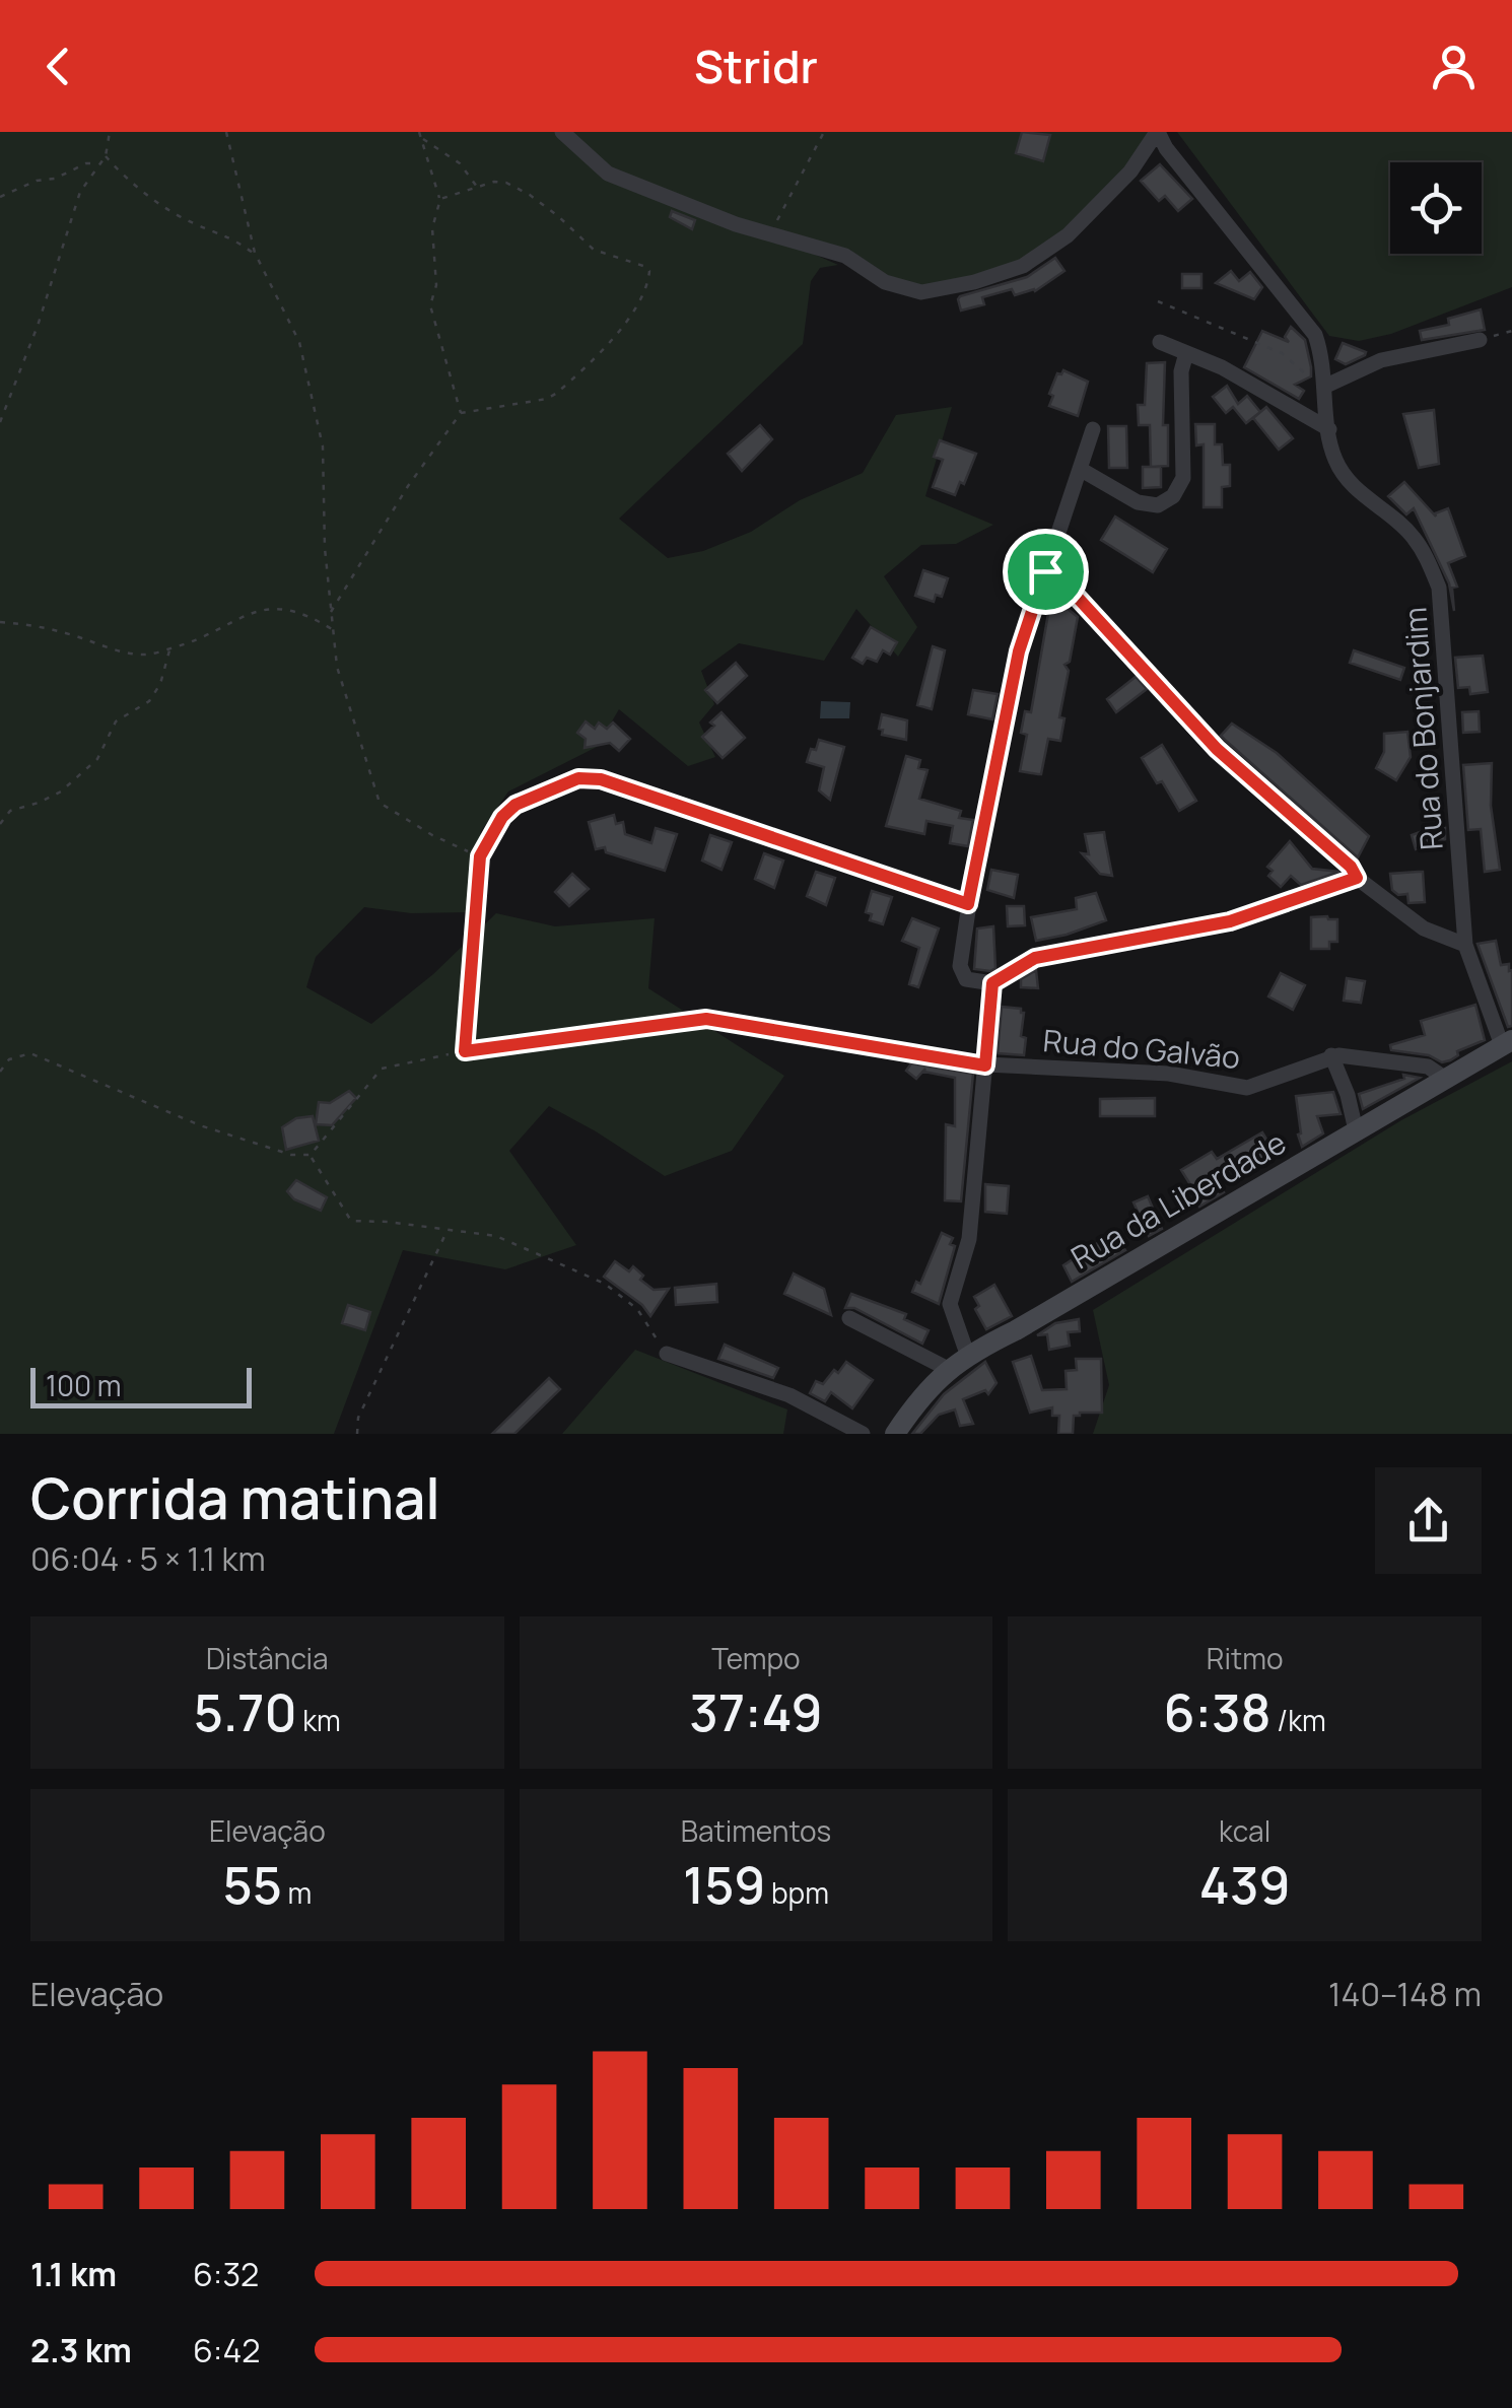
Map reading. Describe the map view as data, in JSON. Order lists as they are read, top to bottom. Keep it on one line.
{"streets":{"street":["Rua do Bonjardim","Rua do Galvão","Rua da Liberdade"]},"crossings":[["Rua do Bonjardim","Rua da Liberdade"],["Rua do Galvão","Rua da Liberdade"]],"scale_bar":"100 m","page":{"header":"Stridr","scale":"100 m","heading":["Corrida matinal","06:04 · 5 × 1.1 km"],"stats":[["Distância","5.70 km"],["Tempo","37:49"],["Ritmo","6:38 /km"],["Elevação","55 m"],["Batimentos","159 bpm"],["kcal","439"]],"chart":["Elevação","140–148 m"],"list":[{"name":"1.1 km","note":"6:32"},{"name":"2.3 km","note":"6:42"}]}}
